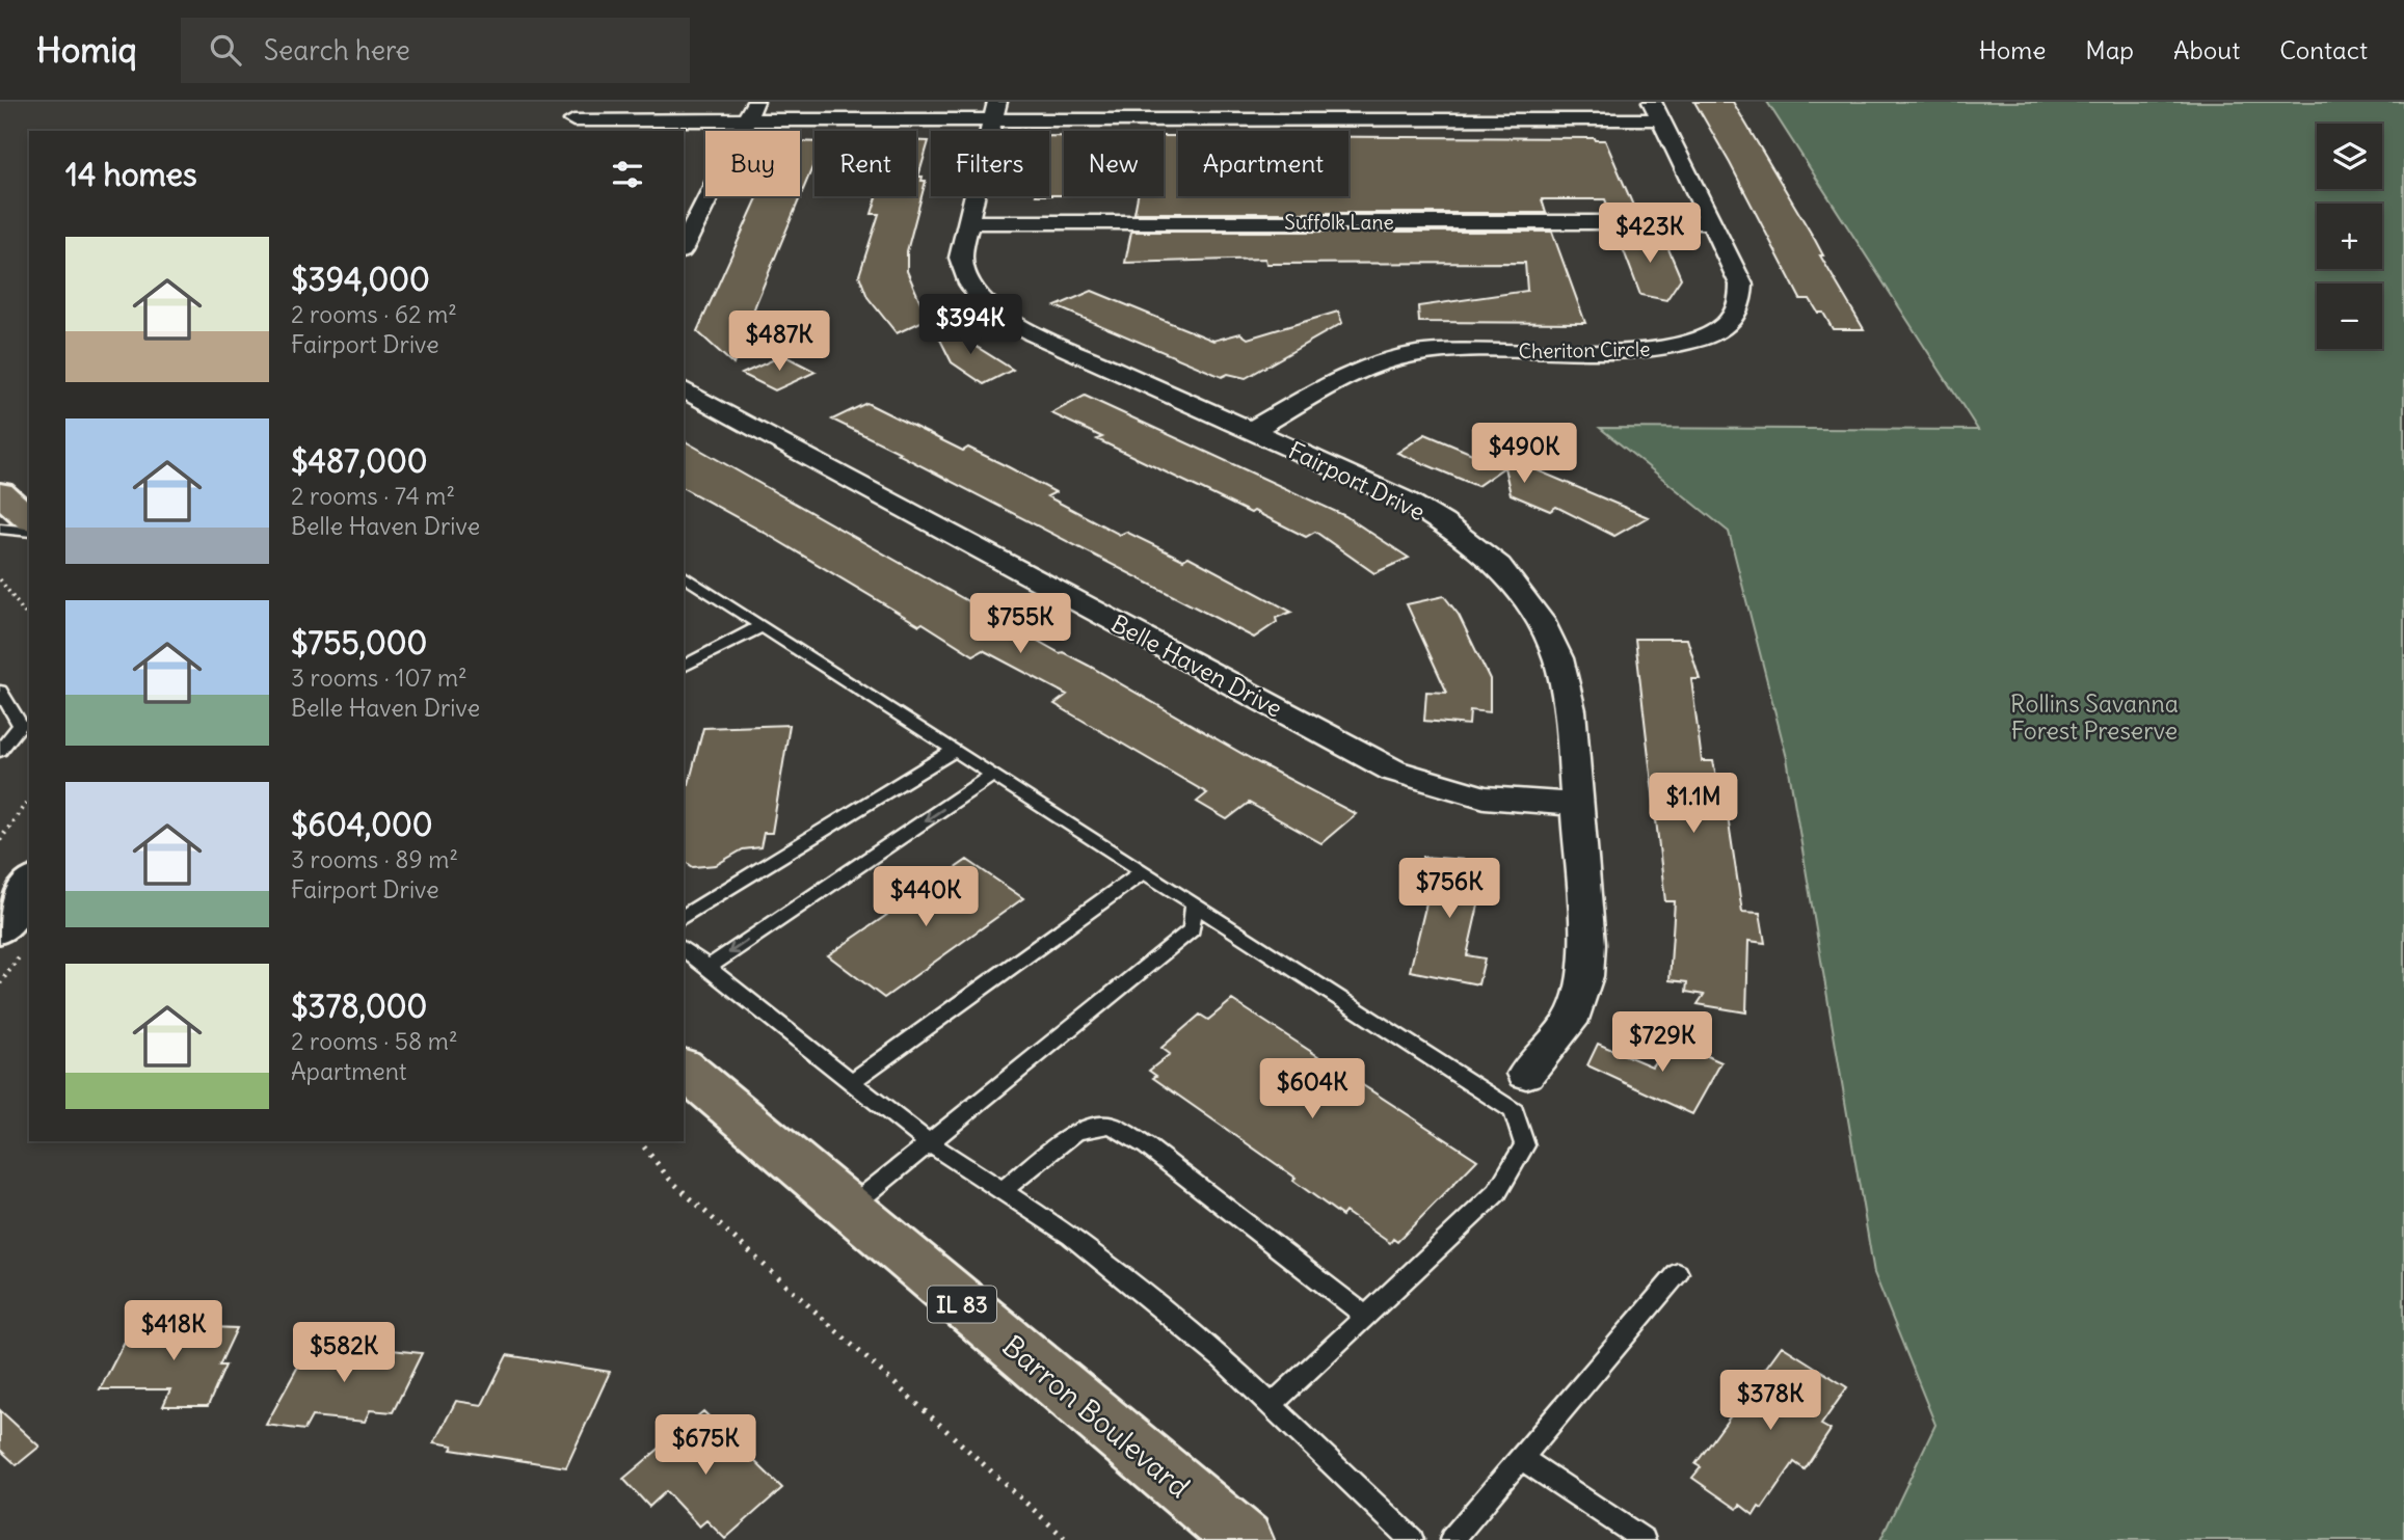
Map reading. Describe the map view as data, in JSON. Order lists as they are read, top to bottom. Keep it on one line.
{"streets":{"main road":["IL 83","Barron Boulevard"],"street":["Suffolk Lane","Cheriton Circle","Fairport Drive","Belle Haven Drive"]},"crossings":[["Suffolk Lane","Cheriton Circle"],["Suffolk Lane","Fairport Drive"],["Cheriton Circle","Fairport Drive"],["Fairport Drive","Belle Haven Drive"]],"parks":["Rollins Savanna Forest Preserve"],"page":{"header":"Homiq","search":"Search here","nav":["Home","Map","About","Contact"],"map_buttons":["+","−"],"chip":["Buy","Rent","Filters","New","Apartment"],"heading":"14 homes","price":["$423K","$394K","$487K","$490K","$755K","$1.1M","$756K","$440K","$729K","$604K","$418K","$582K","$378K","$675K"],"list":[{"name":"$394,000","note":"2 rooms · 62 m² · Fairport Drive"},{"name":"$487,000","note":"2 rooms · 74 m² · Belle Haven Drive"},{"name":"$755,000","note":"3 rooms · 107 m² · Belle Haven Drive"},{"name":"$604,000","note":"3 rooms · 89 m² · Fairport Drive"},{"name":"$378,000","note":"2 rooms · 58 m² · Apartment"}]}}
